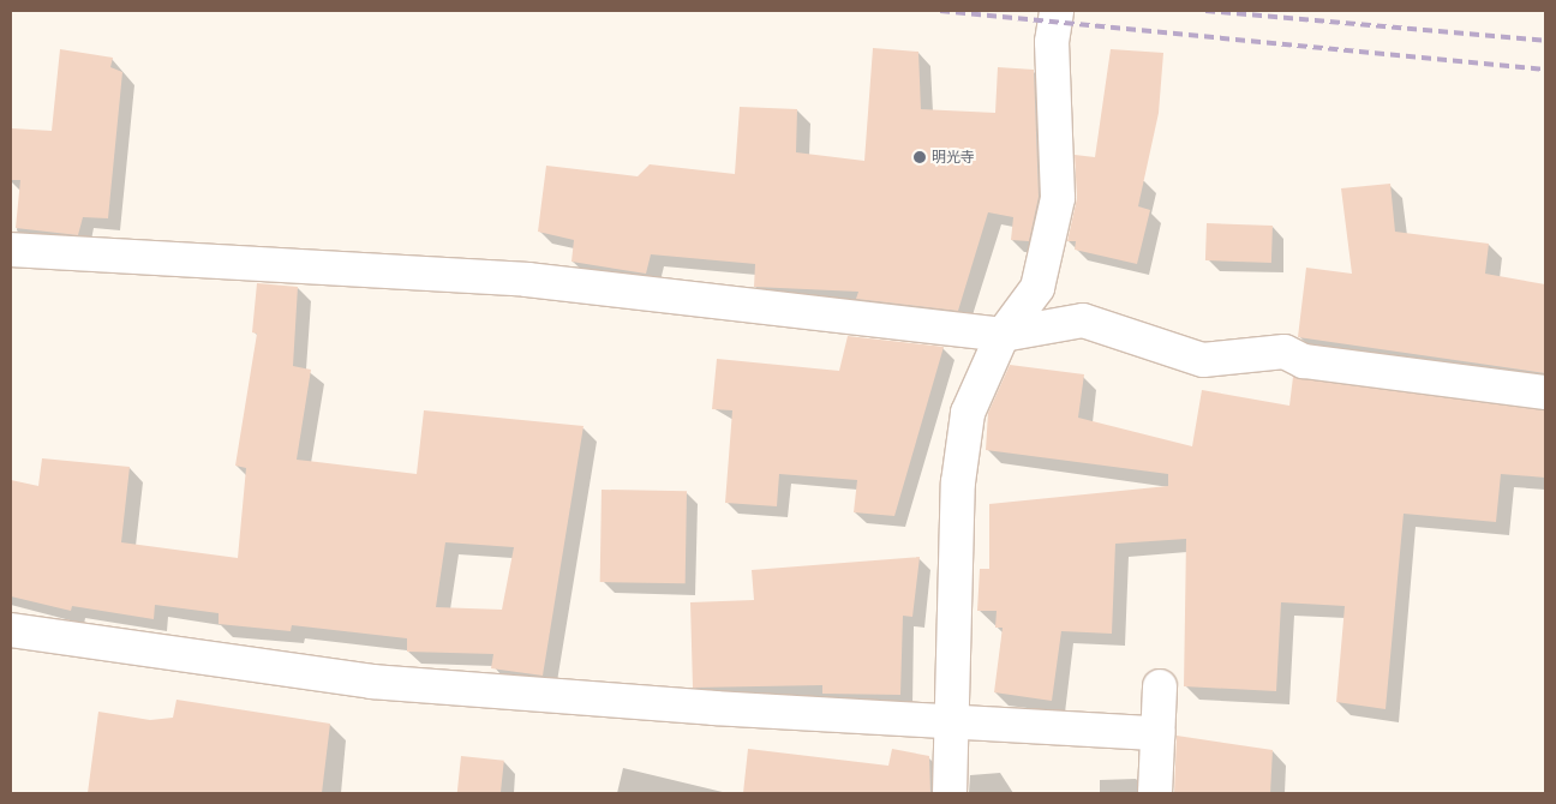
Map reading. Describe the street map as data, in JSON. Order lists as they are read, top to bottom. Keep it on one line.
{"places":["明光寺"]}
